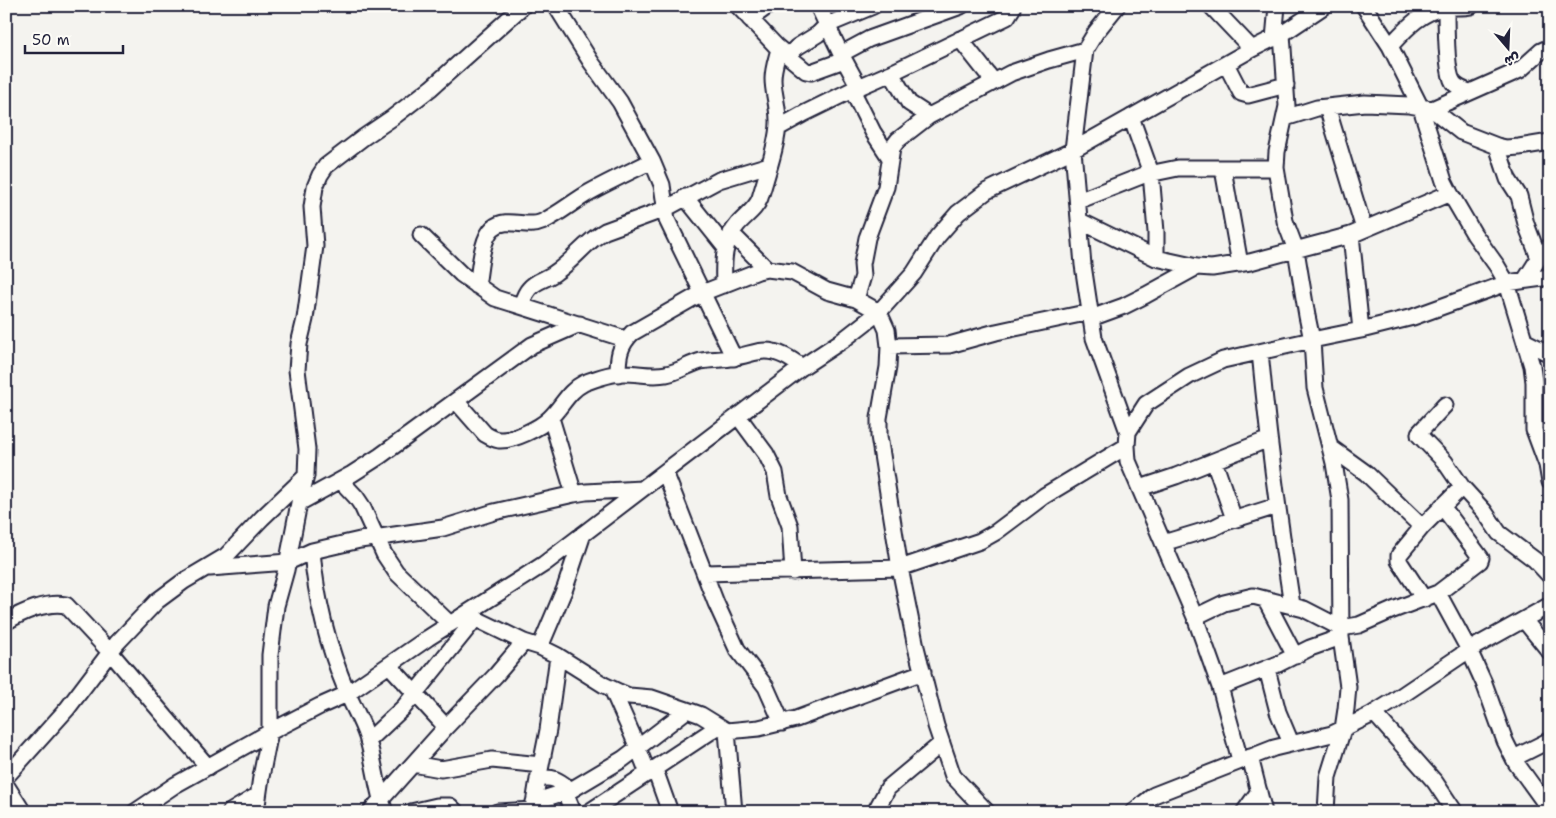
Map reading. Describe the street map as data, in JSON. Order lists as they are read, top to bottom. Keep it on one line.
{"scale_bar":"50 m","north":"bottom"}
